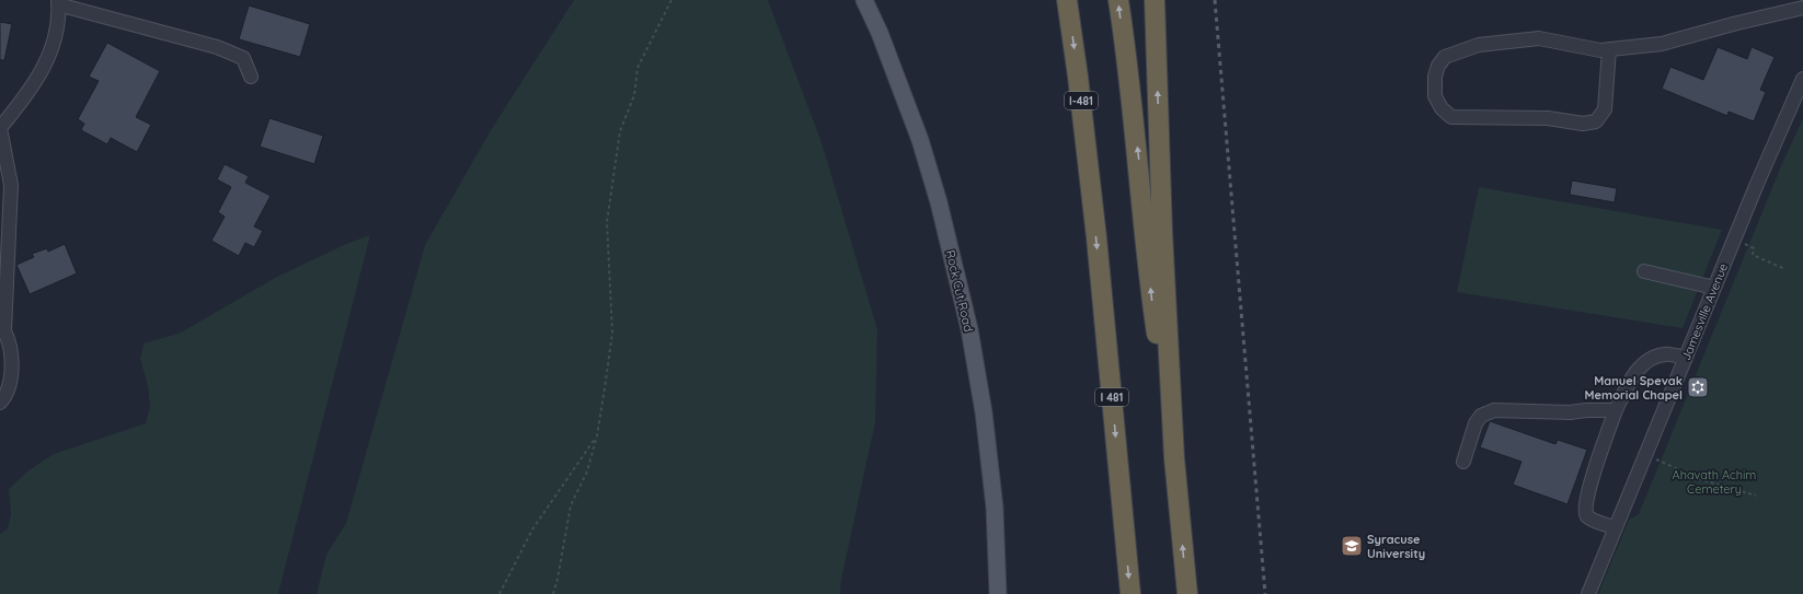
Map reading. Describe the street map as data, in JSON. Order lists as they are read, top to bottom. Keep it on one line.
{"streets":{"highway":["I-481","I 481"],"main road":["Rock Cut Road"],"street":["Jamesville Avenue"]},"crossings":[["I-481","I 481"]],"parks":["Ahavath Achim Cemetery"],"places":{"synagogue":["Manuel Spevak Memorial Chapel"],"school or university":["Syracuse University"]}}
